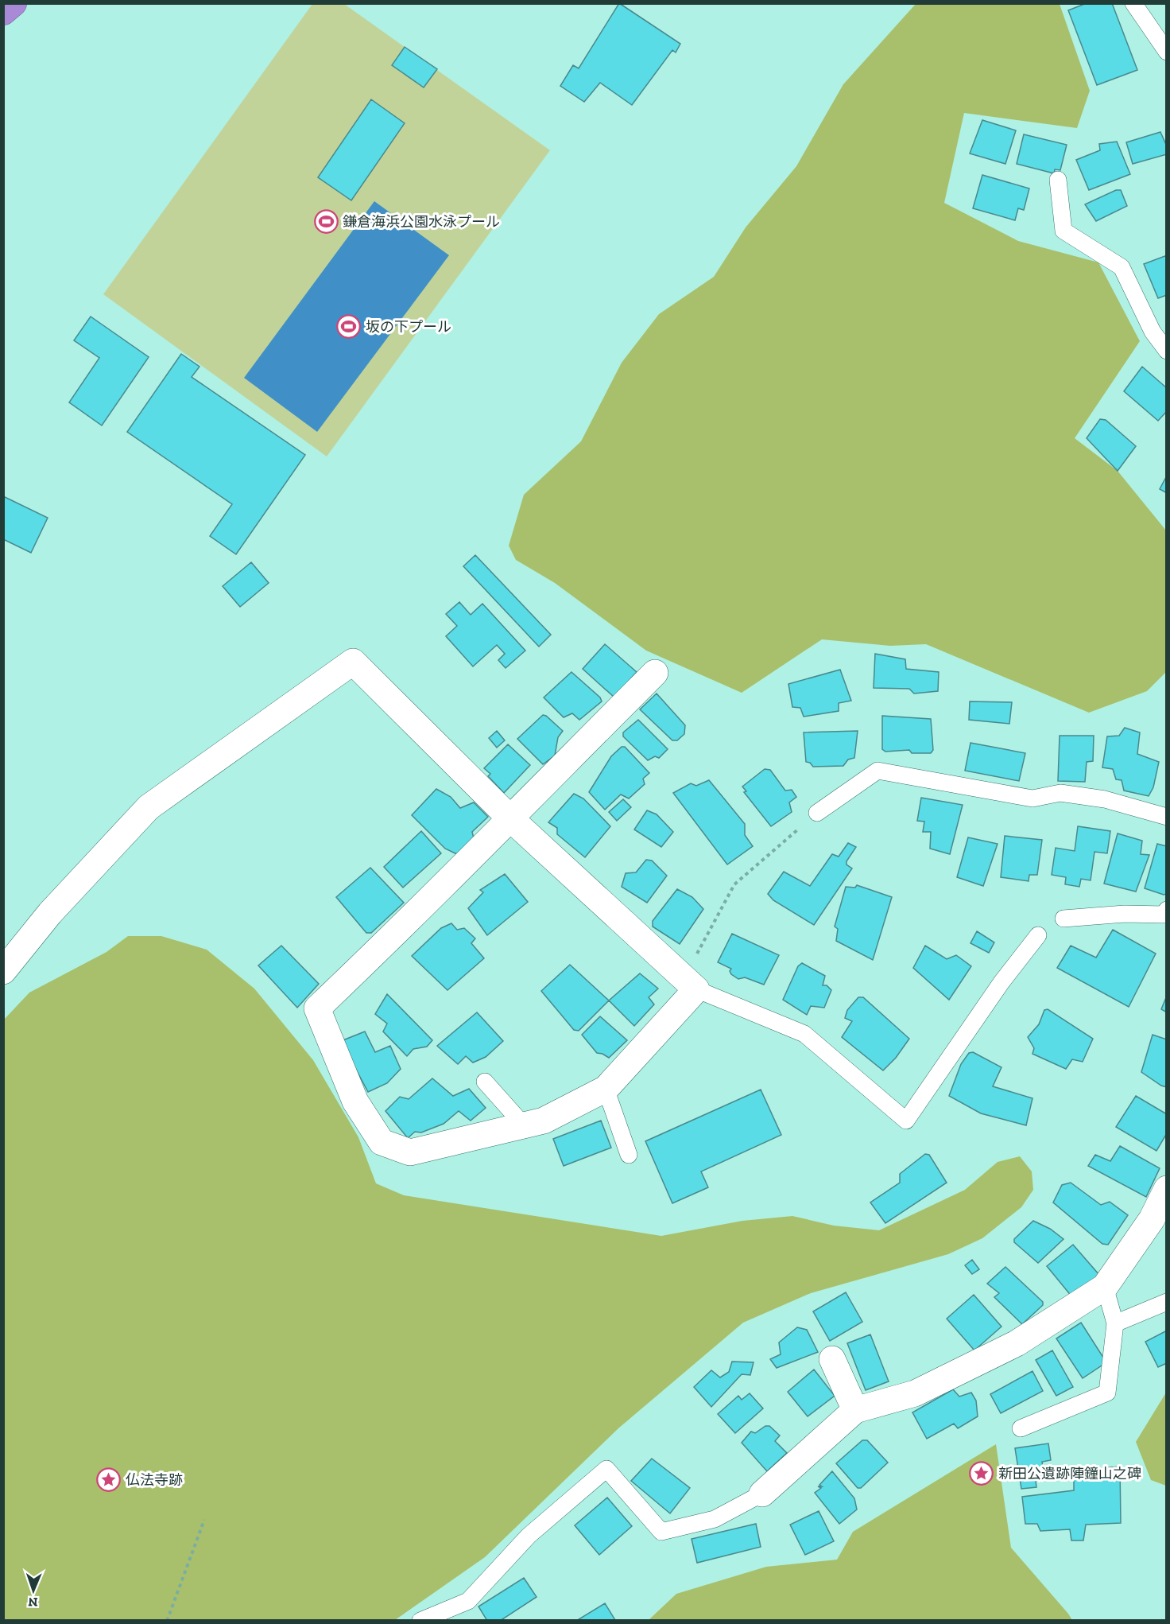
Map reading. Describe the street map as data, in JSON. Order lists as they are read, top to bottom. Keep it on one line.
{"places":{"sports":["鎌倉海浜公園水泳プール","坂の下プール"],"place":["新田公遺跡陣鐘山之碑","仏法寺跡"]},"north":"bottom"}
